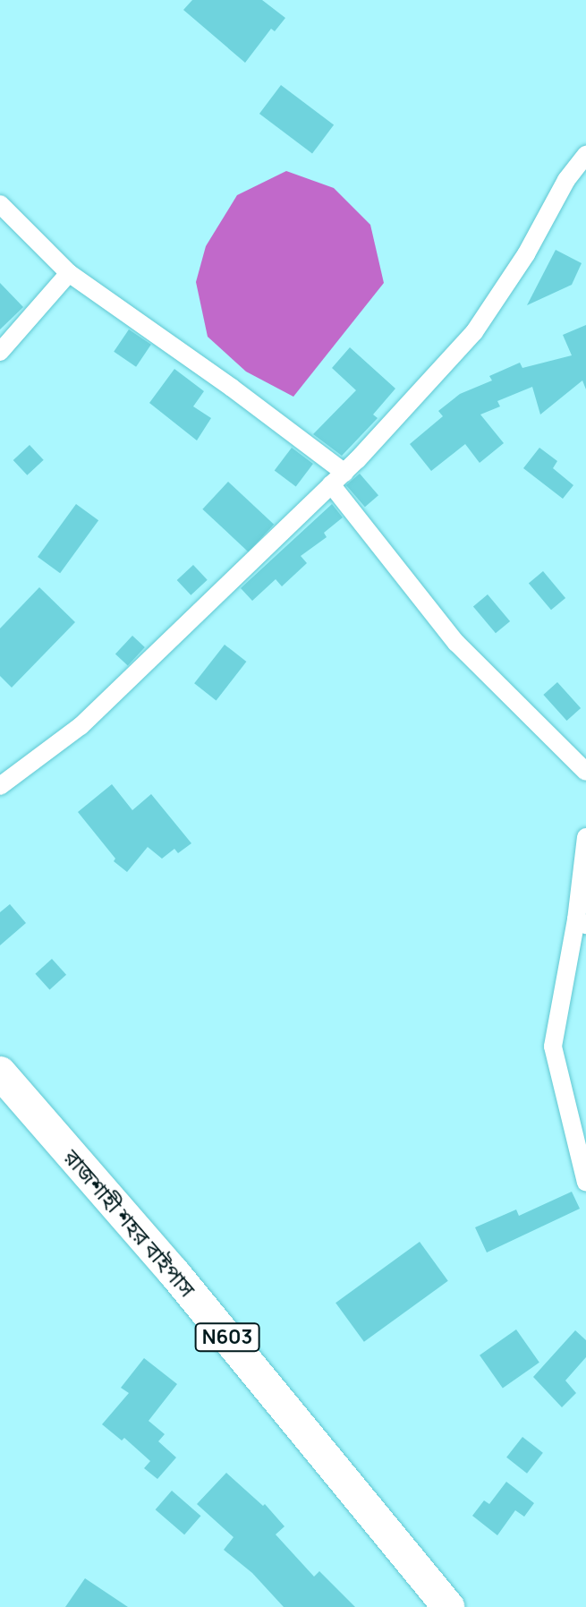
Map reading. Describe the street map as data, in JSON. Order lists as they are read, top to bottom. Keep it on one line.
{"streets":{"highway":["রাজশাহী শহর বাইপাস","N603"]}}
